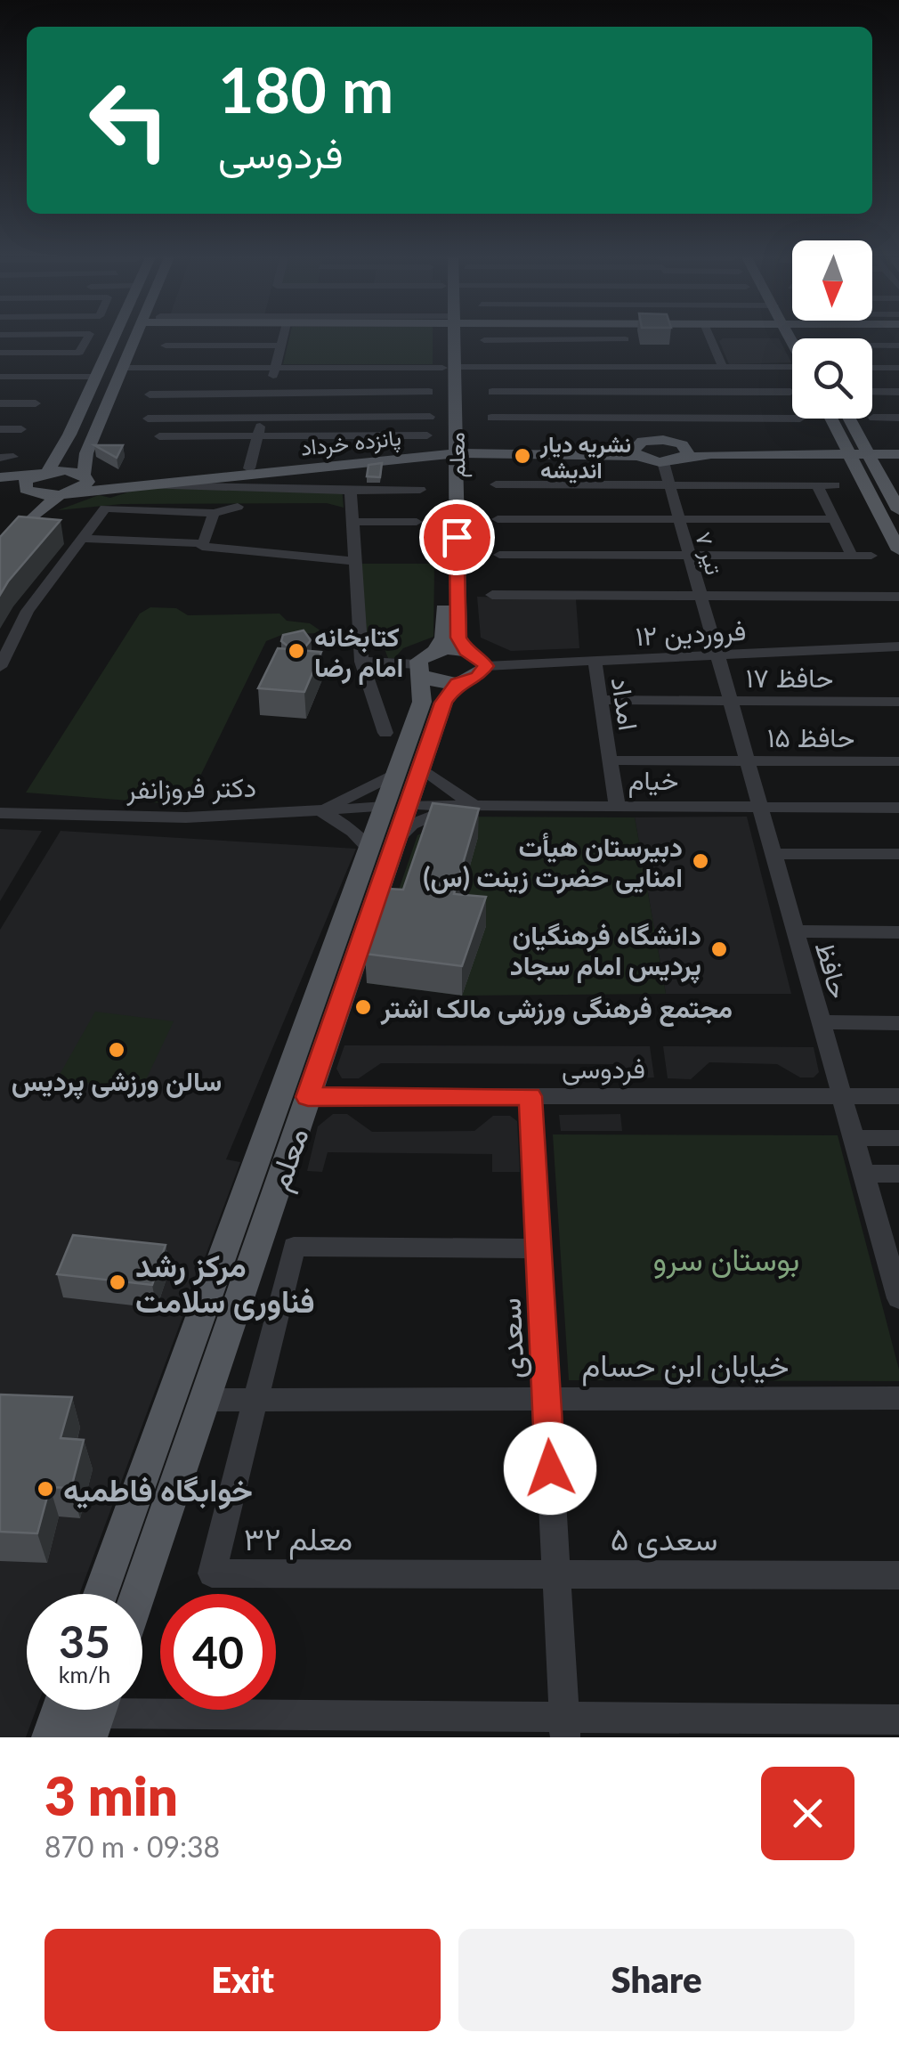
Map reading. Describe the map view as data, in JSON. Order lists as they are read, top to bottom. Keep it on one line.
{"streets":{"main road":["پانزده خرداد","معلم"],"street":["۷ تیر","۱۲ فروردین","حافظ ۱۷","امداد","حافظ ۱۵","خیام","دکتر فروزانفر","حافظ","فردوسی","سعدی","خیابان ابن حسام","معلم ۳۲","سعدی ۵"]},"crossings":[["پانزده خرداد","معلم"],["معلم","خیام"],["معلم","دکتر فروزانفر"],["معلم","فردوسی"],["معلم","خیابان ابن حسام"],["۷ تیر","۱۲ فروردین"],["۷ تیر","حافظ"],["۱۲ فروردین","امداد"],["۱۲ فروردین","حافظ"],["حافظ ۱۷","امداد"],["حافظ ۱۷","حافظ"],["امداد","حافظ ۱۵"],["امداد","خیام"],["حافظ ۱۵","حافظ"],["خیام","دکتر فروزانفر"],["خیام","حافظ"],["حافظ","فردوسی"],["فردوسی","سعدی"],["سعدی","خیابان ابن حسام"],["سعدی","معلم ۳۲"],["سعدی","سعدی ۵"],["خیابان ابن حسام","معلم ۳۲"],["معلم ۳۲","سعدی ۵"]],"parks":["بوستان سرو"],"places":["نشریه دیار اندیشه","کتابخانه امام رضا","دبیرستان هیأت امنایی حضرت زینت (س)","دانشگاه فرهنگیان پردیس امام سجاد","مجتمع فرهنگی ورزشی مالک اشتر","سالن ورزشی پردیس","مرکز رشد فناوری سلامت","خوابگاه فاطمیه"],"north":"bottom","page":{"turn":["180 m","فردوسی"],"speed":"35 km/h","limit":"40","heading":["3 min","870 m · 09:38"],"buttons":["Exit","Share"]}}
